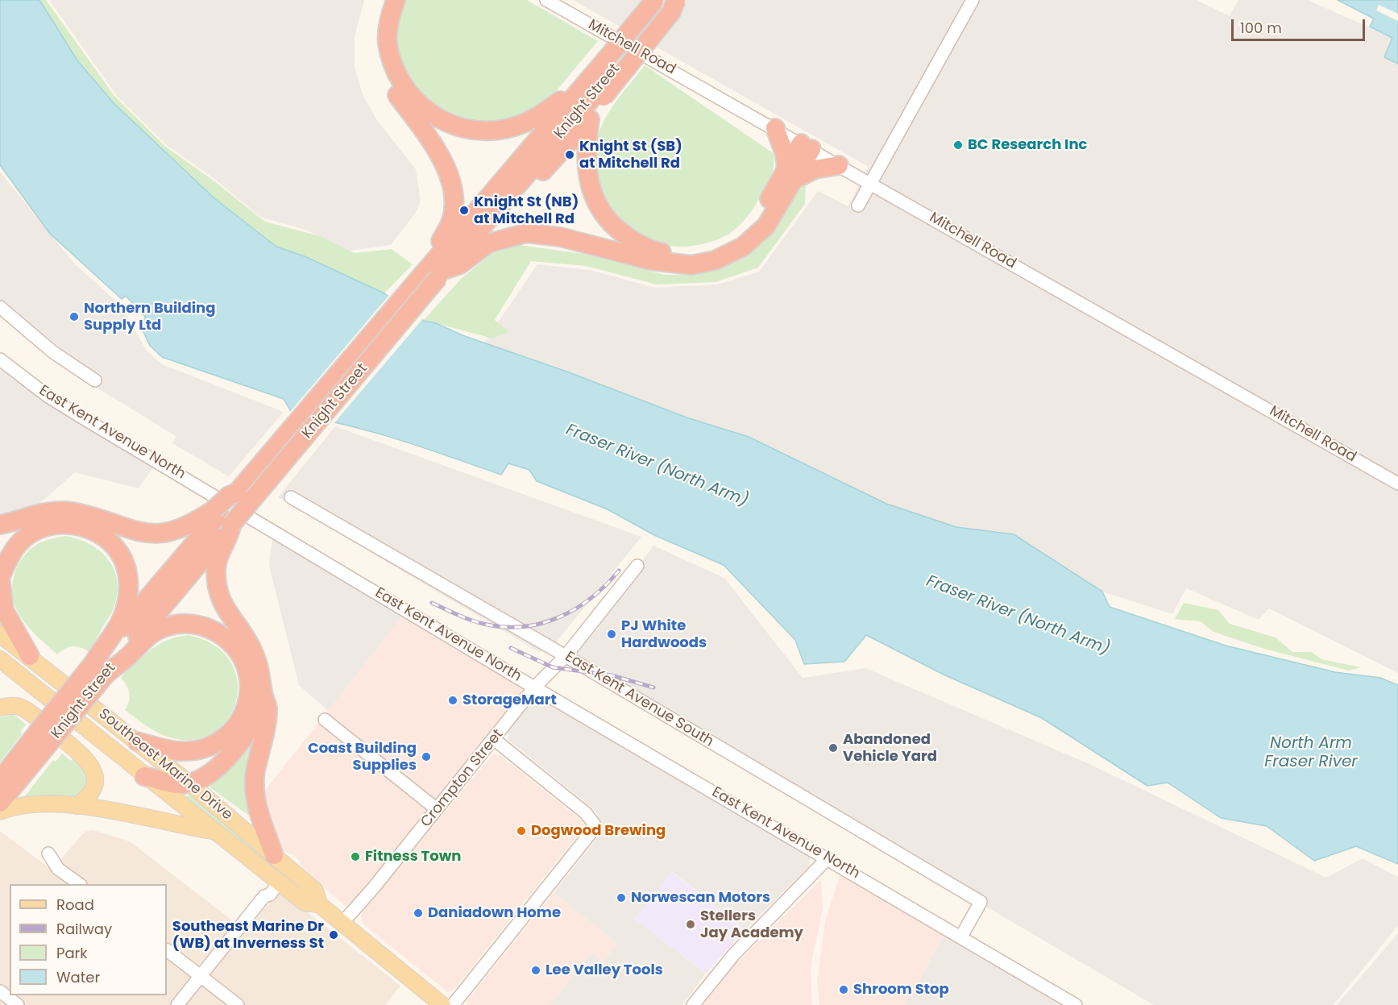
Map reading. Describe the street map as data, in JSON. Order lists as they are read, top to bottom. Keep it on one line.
{"streets":{"highway":["Knight Street"],"main road":["Southeast Marine Drive"],"street":["Mitchell Road","East Kent Avenue North","East Kent Avenue South","Crompton Street"]},"crossings":[["East Kent Avenue North","East Kent Avenue South"],["East Kent Avenue North","Crompton Street"],["East Kent Avenue South","Crompton Street"],["Southeast Marine Drive","Crompton Street"]],"water":["Fraser River (North Arm)","North Arm Fraser River"],"places":["BC Research Inc","Knight St (SB) at Mitchell Rd","Knight St (NB) at Mitchell Rd","Northern Building Supply Ltd","PJ White Hardwoods","StorageMart","Abandoned Vehicle Yard","Coast Building Supplies","Dogwood Brewing","Fitness Town","Norwescan Motors","Daniadown Home","Stellers Jay Academy","Southeast Marine Dr (WB) at Inverness St","Lee Valley Tools","Shroom Stop"],"legend":["Road","Railway","Park","Water"],"scale_bar":"100 m"}
